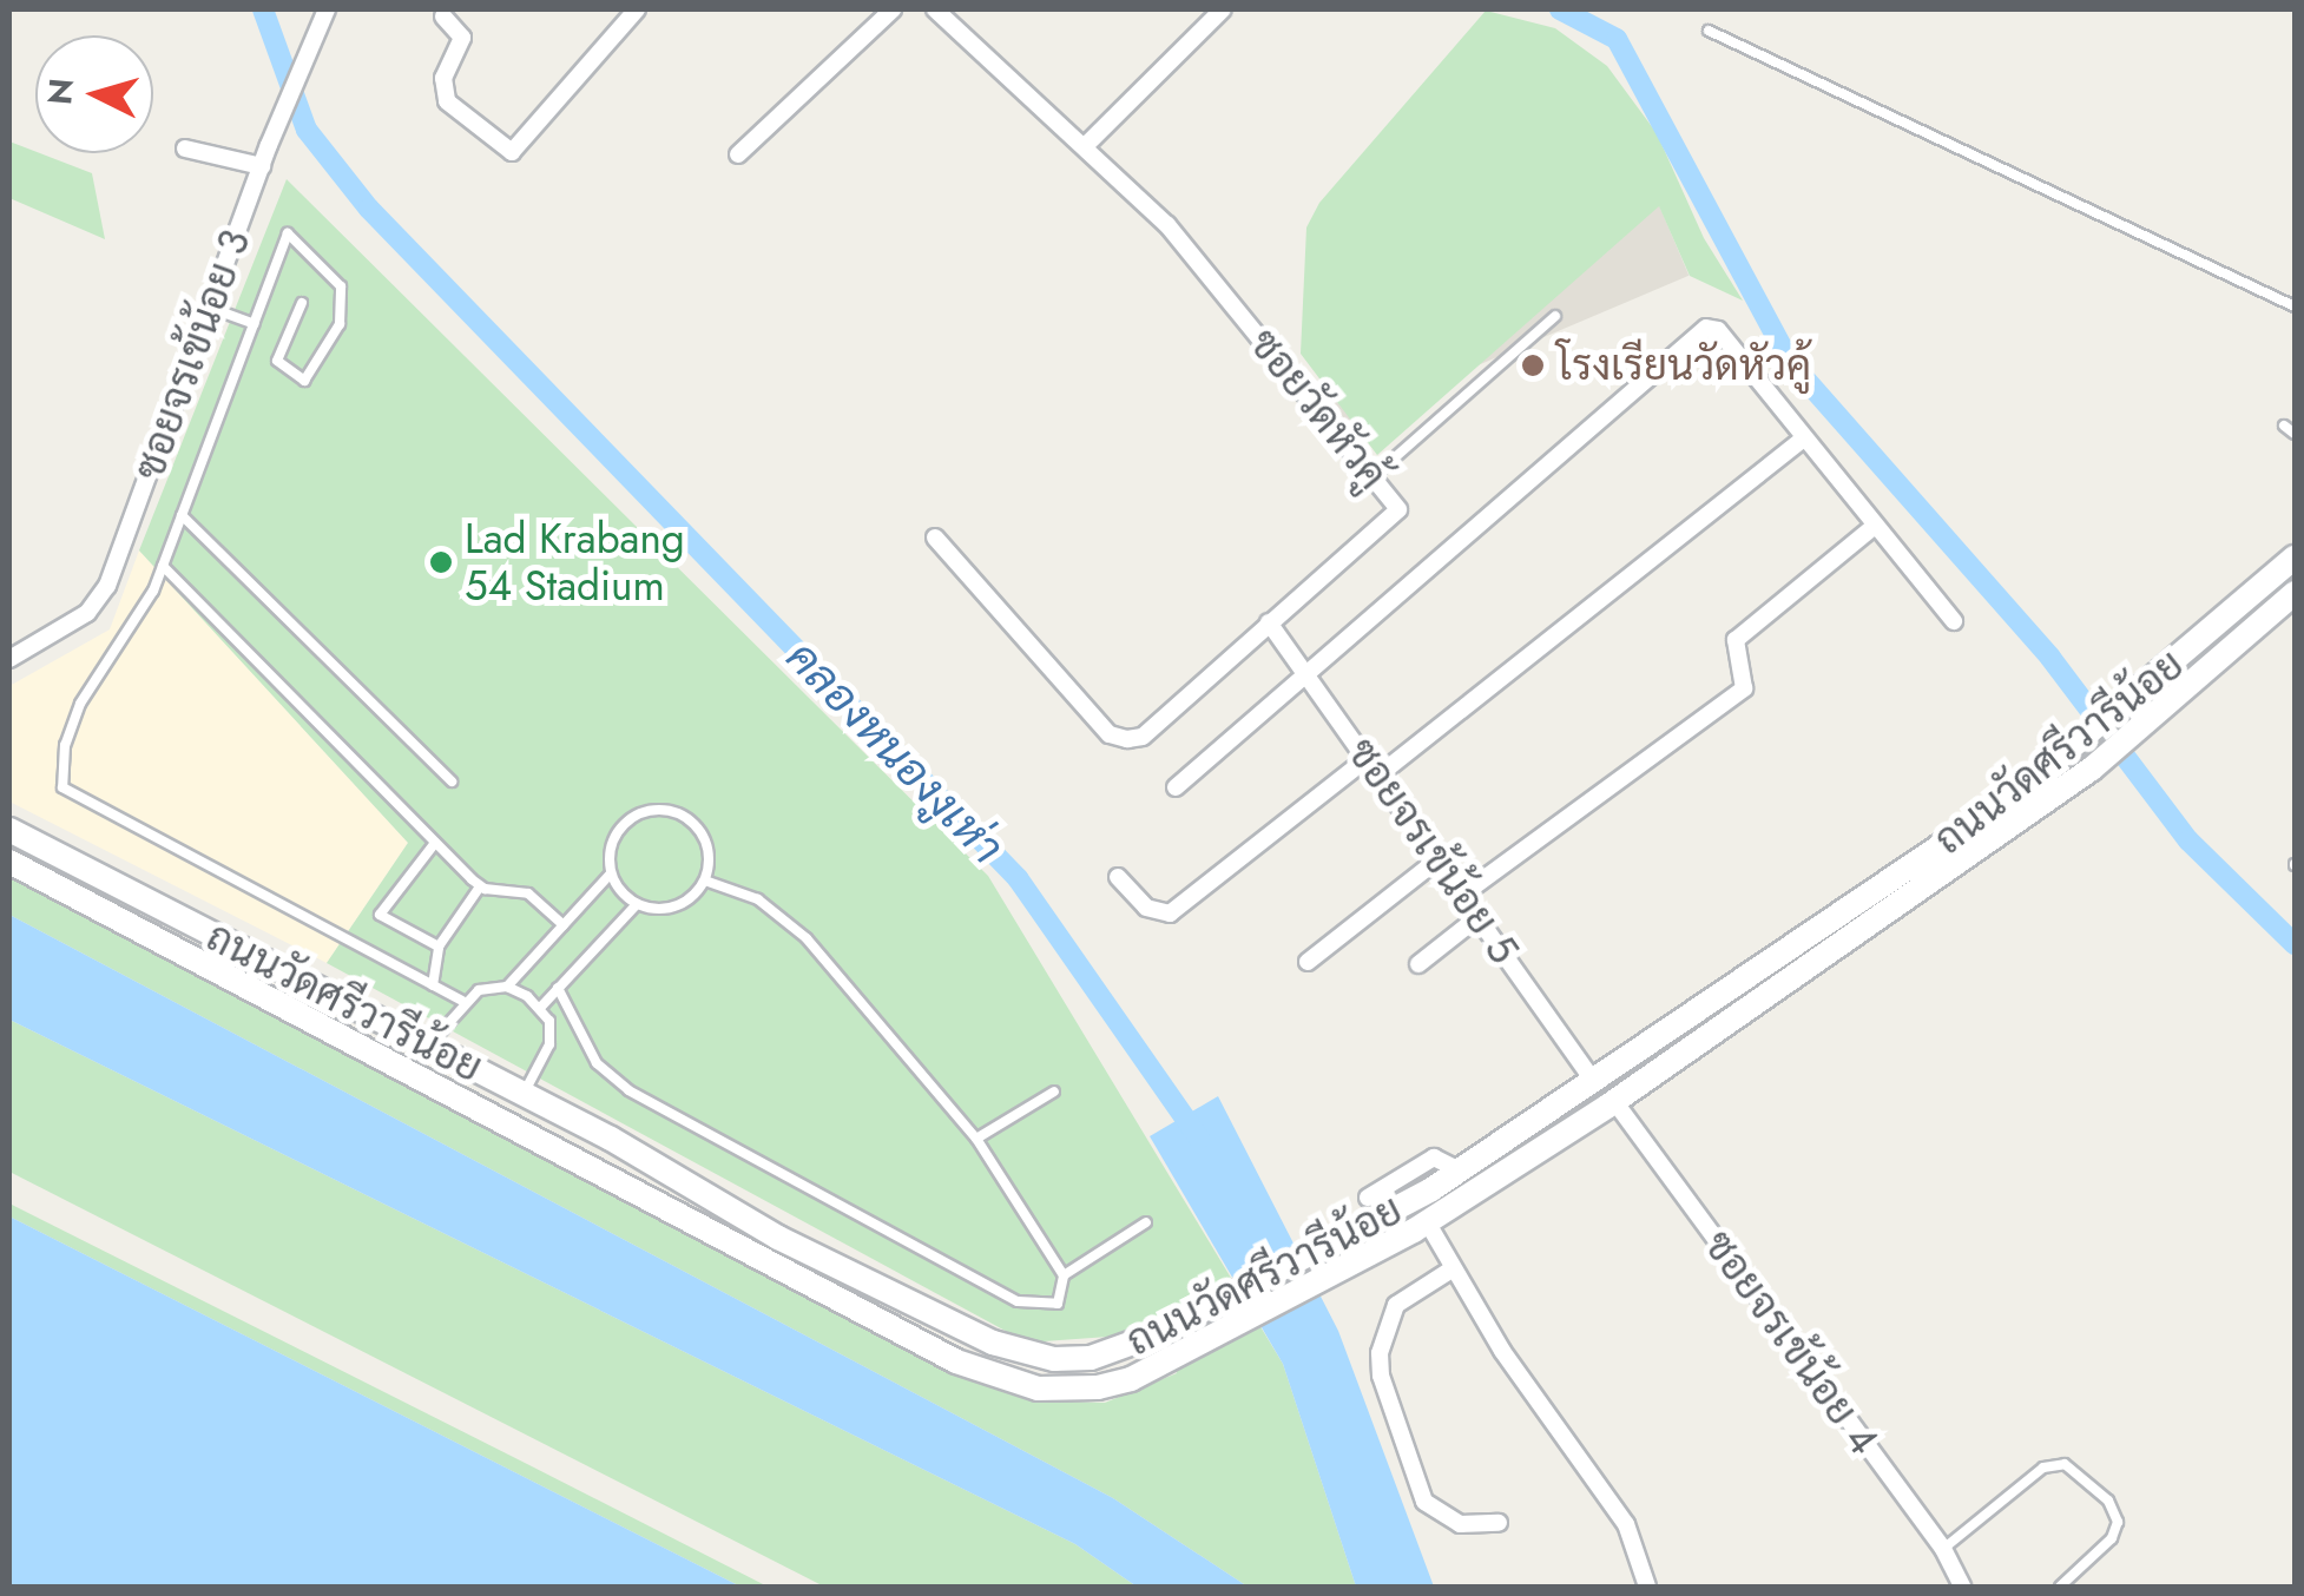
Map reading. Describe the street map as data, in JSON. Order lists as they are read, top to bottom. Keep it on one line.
{"streets":{"main road":["ถนนวัดศรีวารีน้อย"],"street":["ซอยจรเข้น้อย 3","ซอยวัดหัวคู้","ซอยจรเข้น้อย 5","ซอยจรเข้น้อย 4"]},"crossings":[["ซอยวัดหัวคู้","ซอยจรเข้น้อย 5"],["ถนนวัดศรีวารีน้อย","ซอยจรเข้น้อย 5"],["ถนนวัดศรีวารีน้อย","ซอยจรเข้น้อย 4"]],"water":["คลองหนองงูเห่า"],"places":["โรงเรียนวัดหัวคู้","Lad Krabang 54 Stadium"],"north":"left"}
